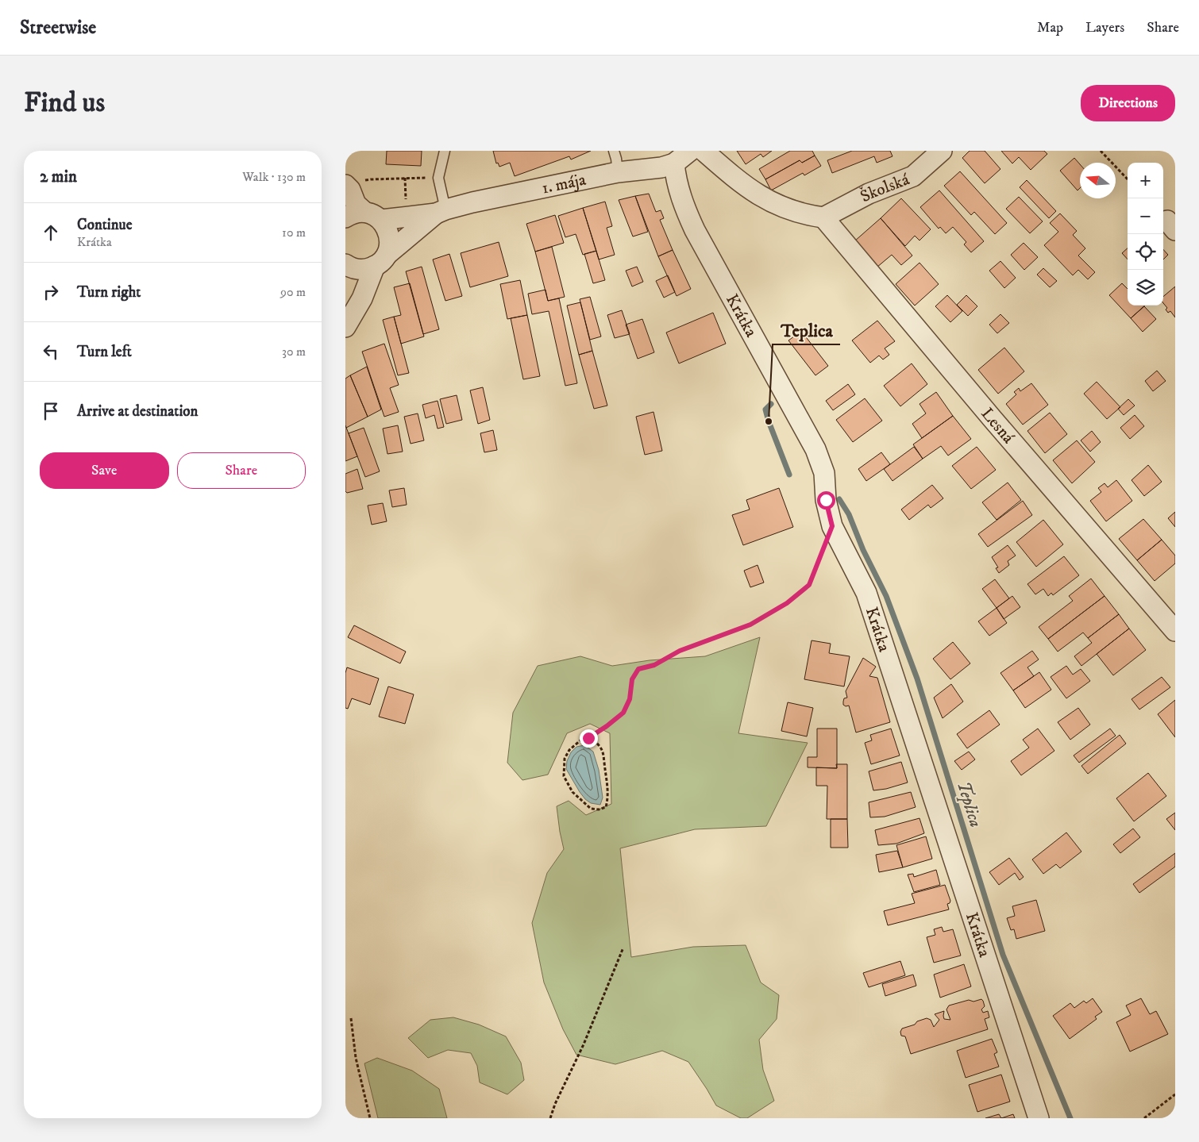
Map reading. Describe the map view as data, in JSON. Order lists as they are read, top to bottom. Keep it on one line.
{"streets":{"street":["1. mája","Školská","Krátka","Lesná"]},"crossings":[["1. mája","Krátka"],["Školská","Lesná"]],"water":["Teplica"],"places":["Teplica"],"north":"left","page":{"header":"Streetwise","nav":["Map","Layers","Share"],"buttons":["Directions",["Save","Share"]],"title":"Find us","heading":["2 min","Walk · 130 m"],"map_buttons":["+","−"],"list":[["Continue","Krátka","10 m"],["Turn right","90 m"],["Turn left","30 m"],"Arrive at destination"]}}
